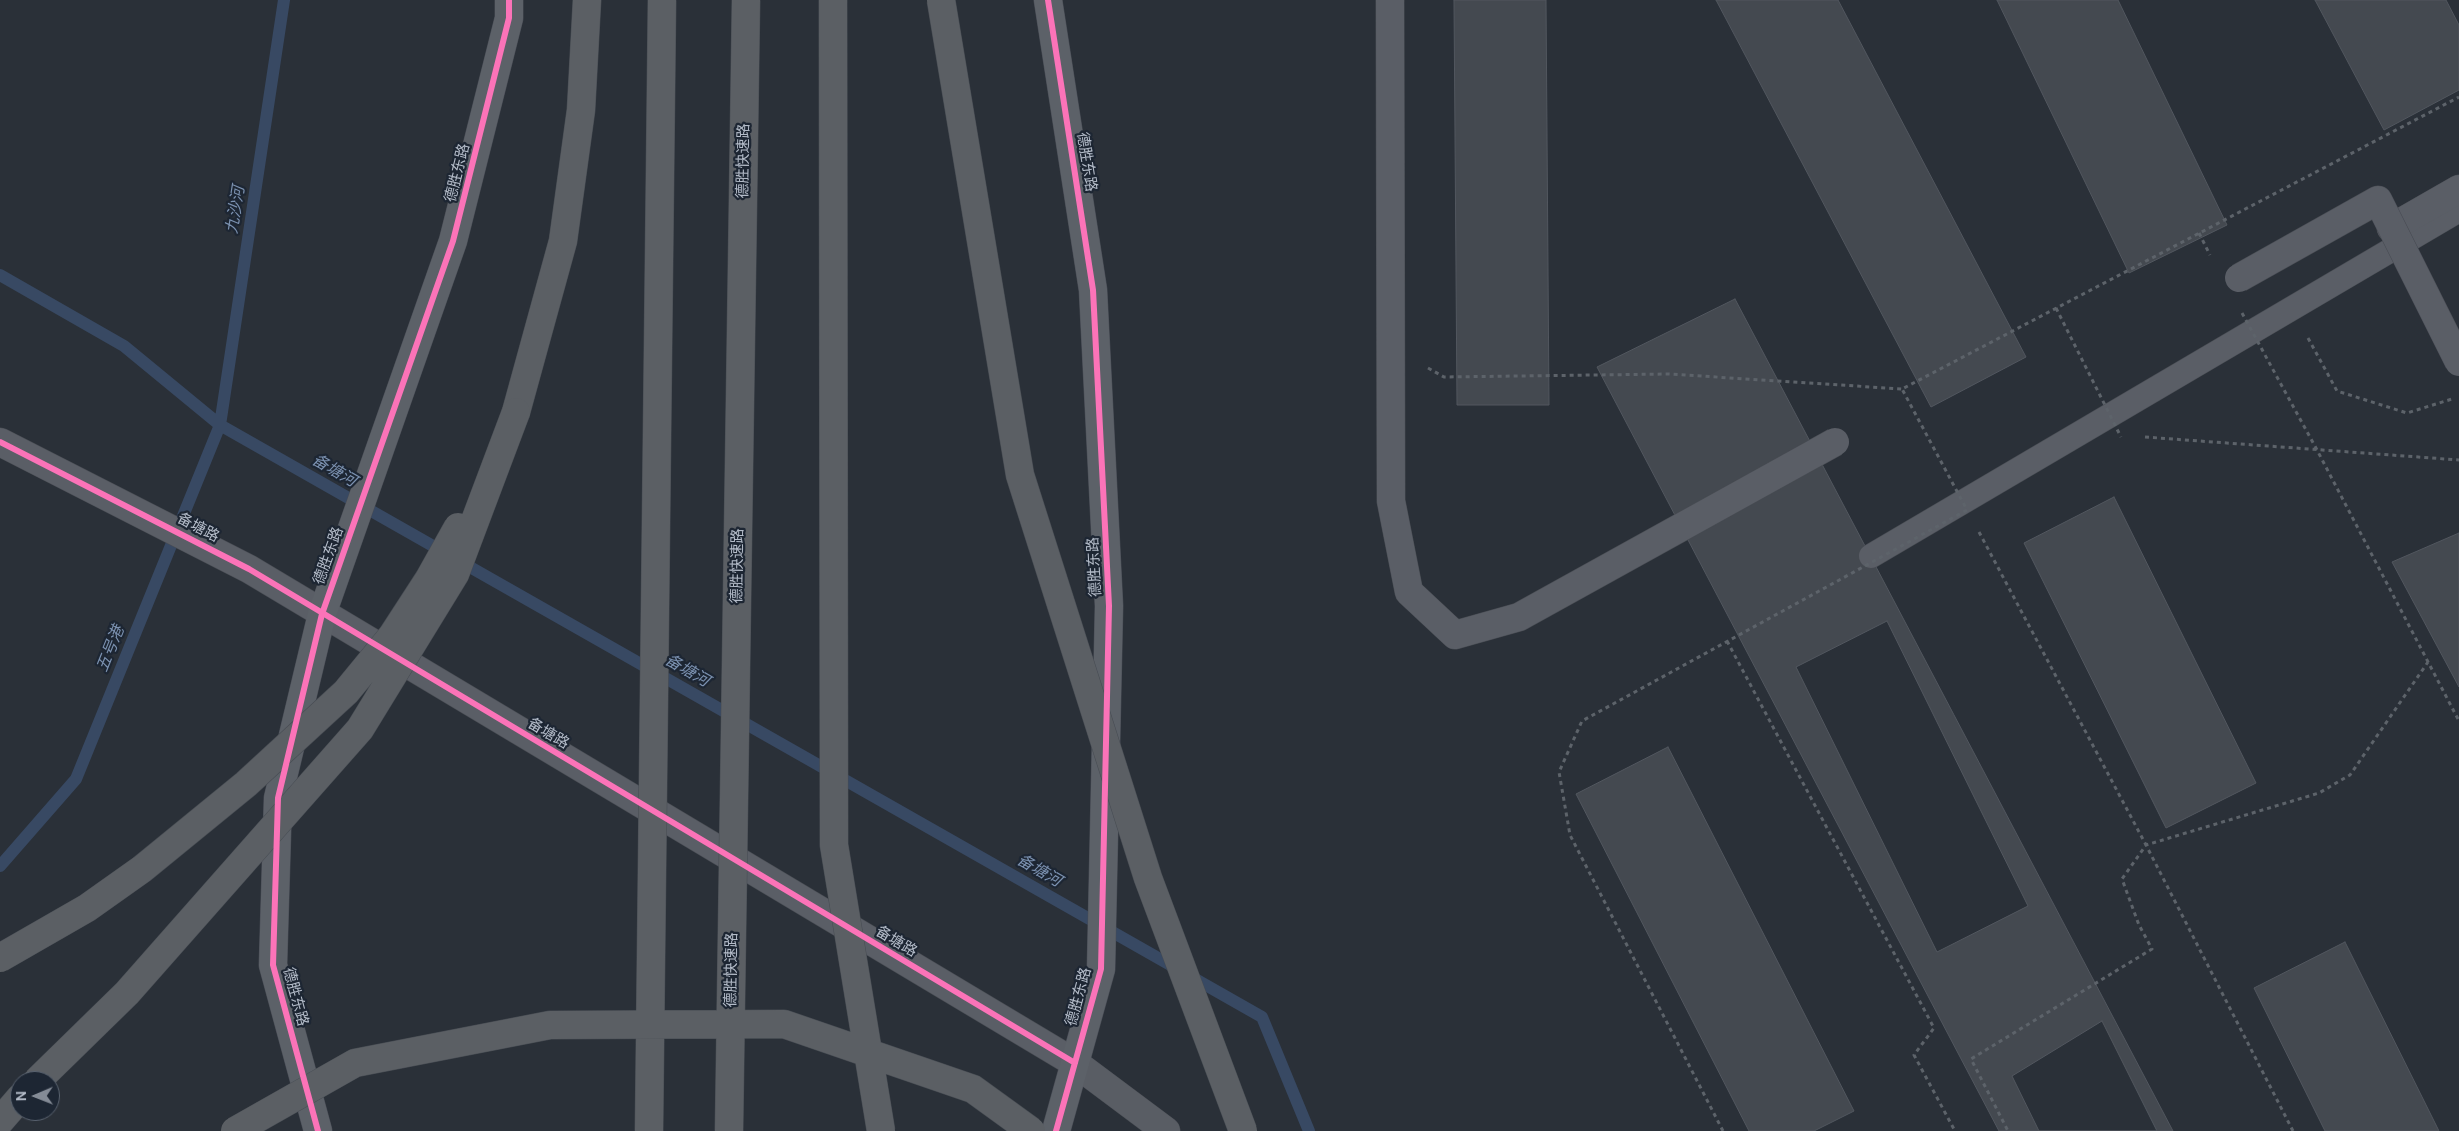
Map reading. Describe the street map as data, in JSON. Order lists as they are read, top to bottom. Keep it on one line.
{"streets":{"highway":["德胜快速路"],"main road":["德胜东路"],"street":["备塘路"]},"crossings":[["德胜东路","备塘路"]],"water":["九沙河","备塘河","五号港"],"north":"left"}
